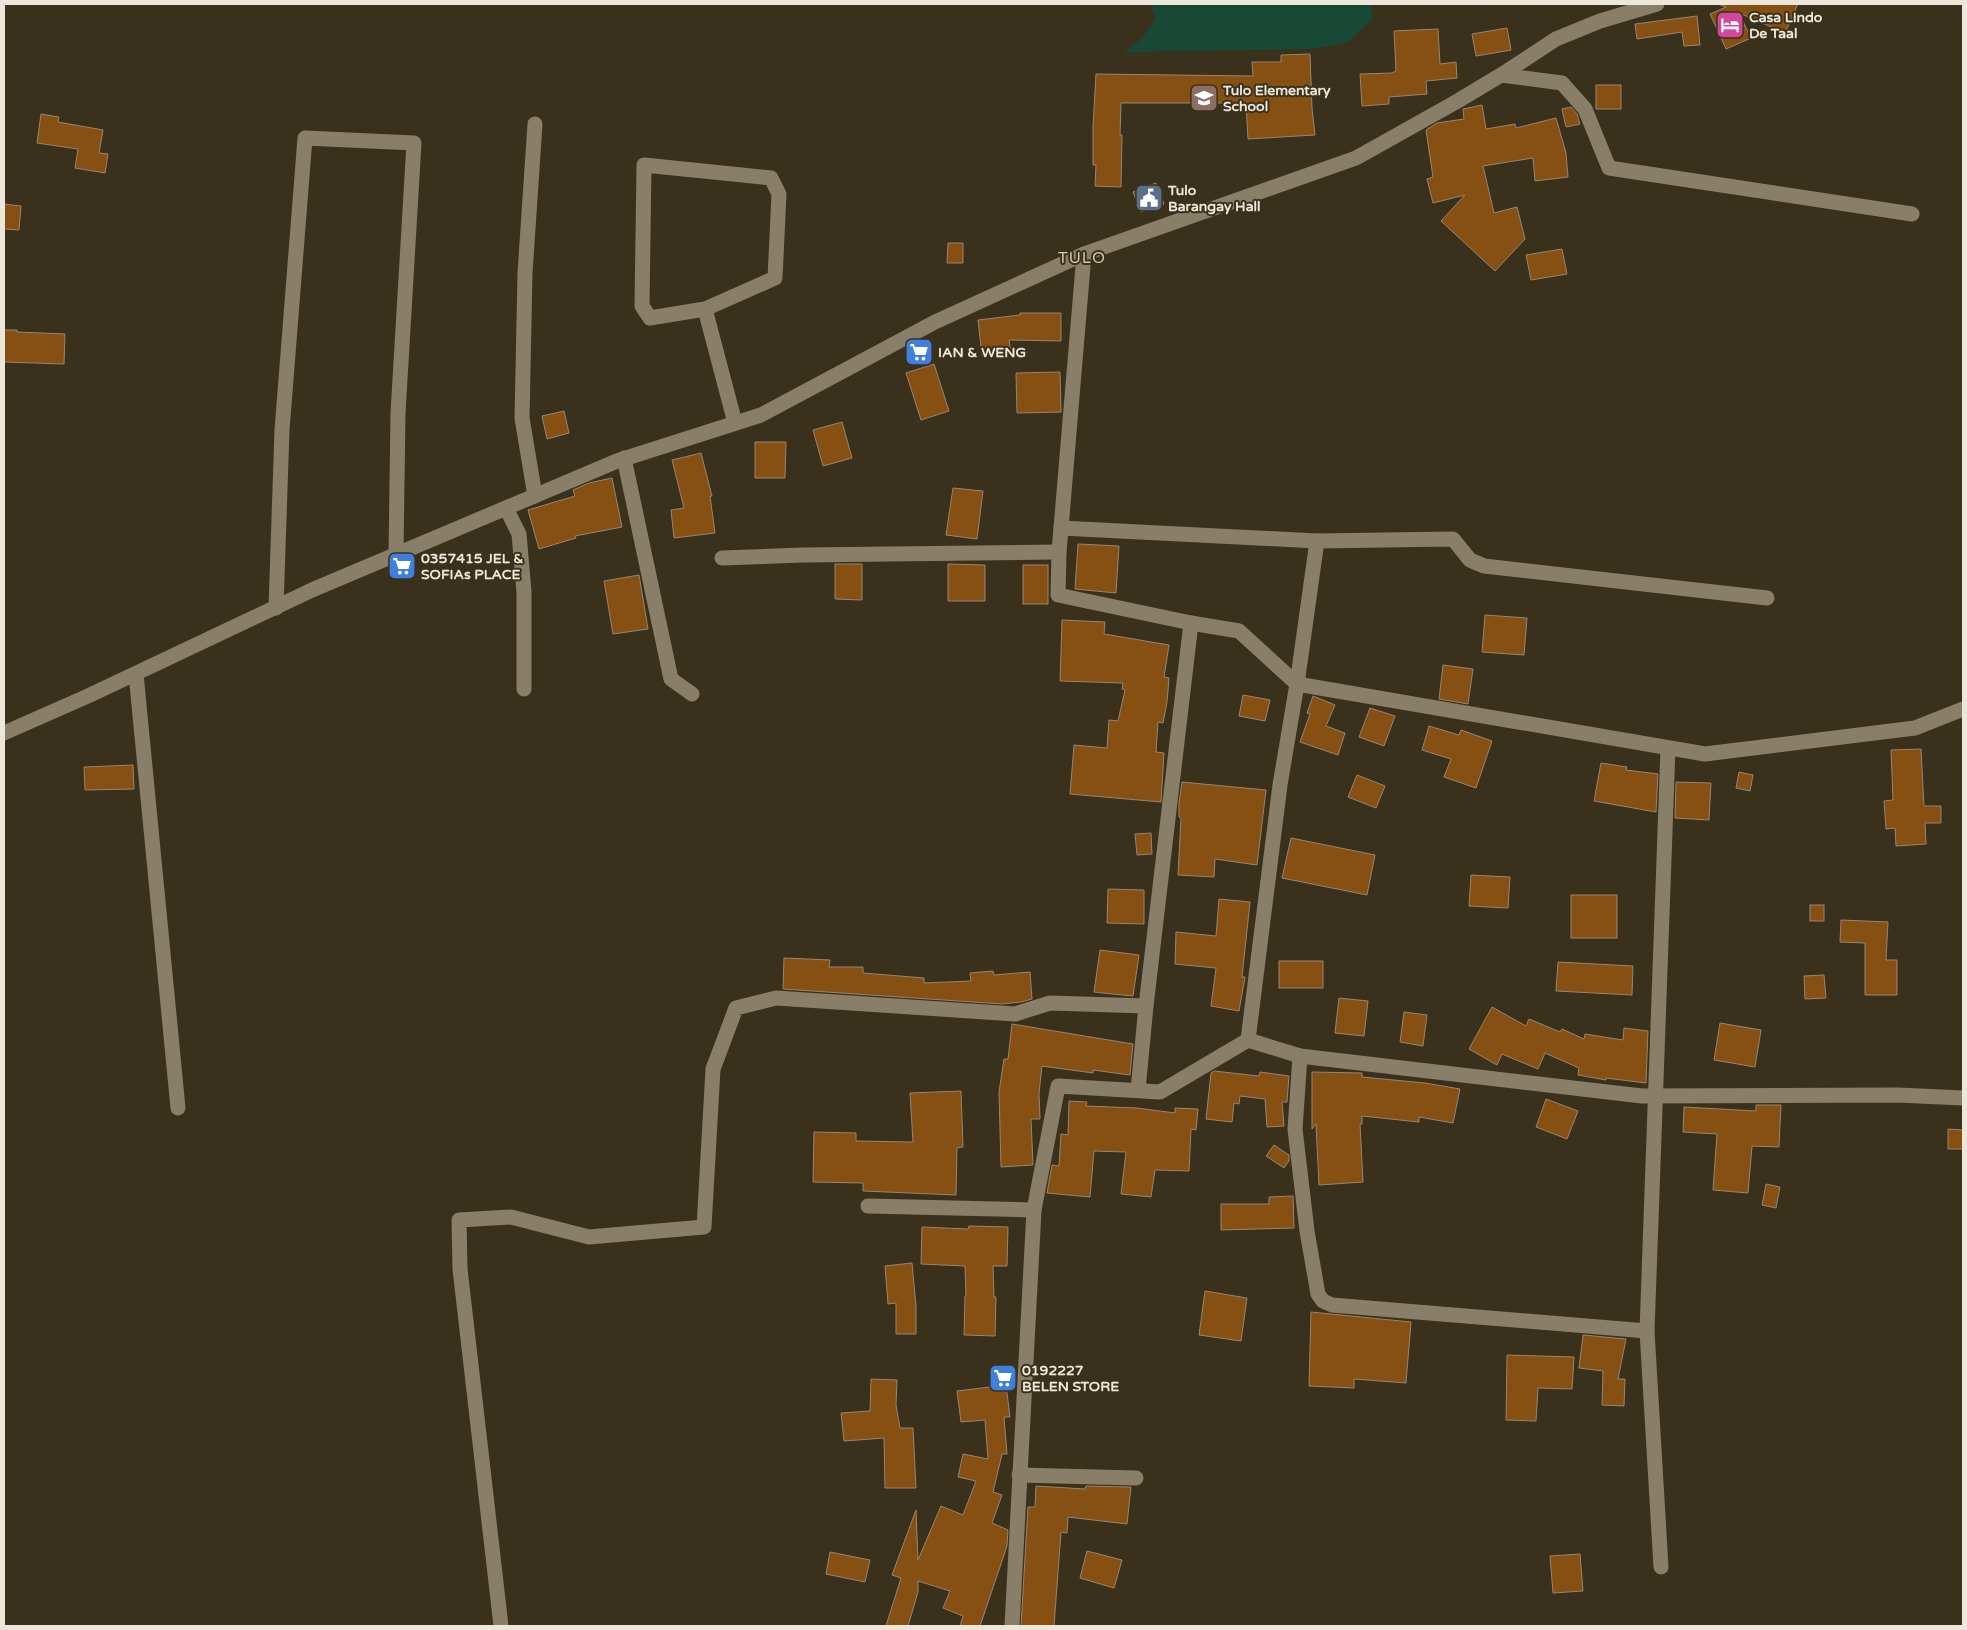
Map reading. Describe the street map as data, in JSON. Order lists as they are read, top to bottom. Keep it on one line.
{"districts":["TULO"],"places":{"hotel":["Casa Lindo De Taal"],"school or university":["Tulo Elementary School"],"public building":["Tulo Barangay Hall"],"supermarket":["IAN & WENG","0357415 JEL & SOFIAs PLACE","0192227 BELEN STORE"]}}
